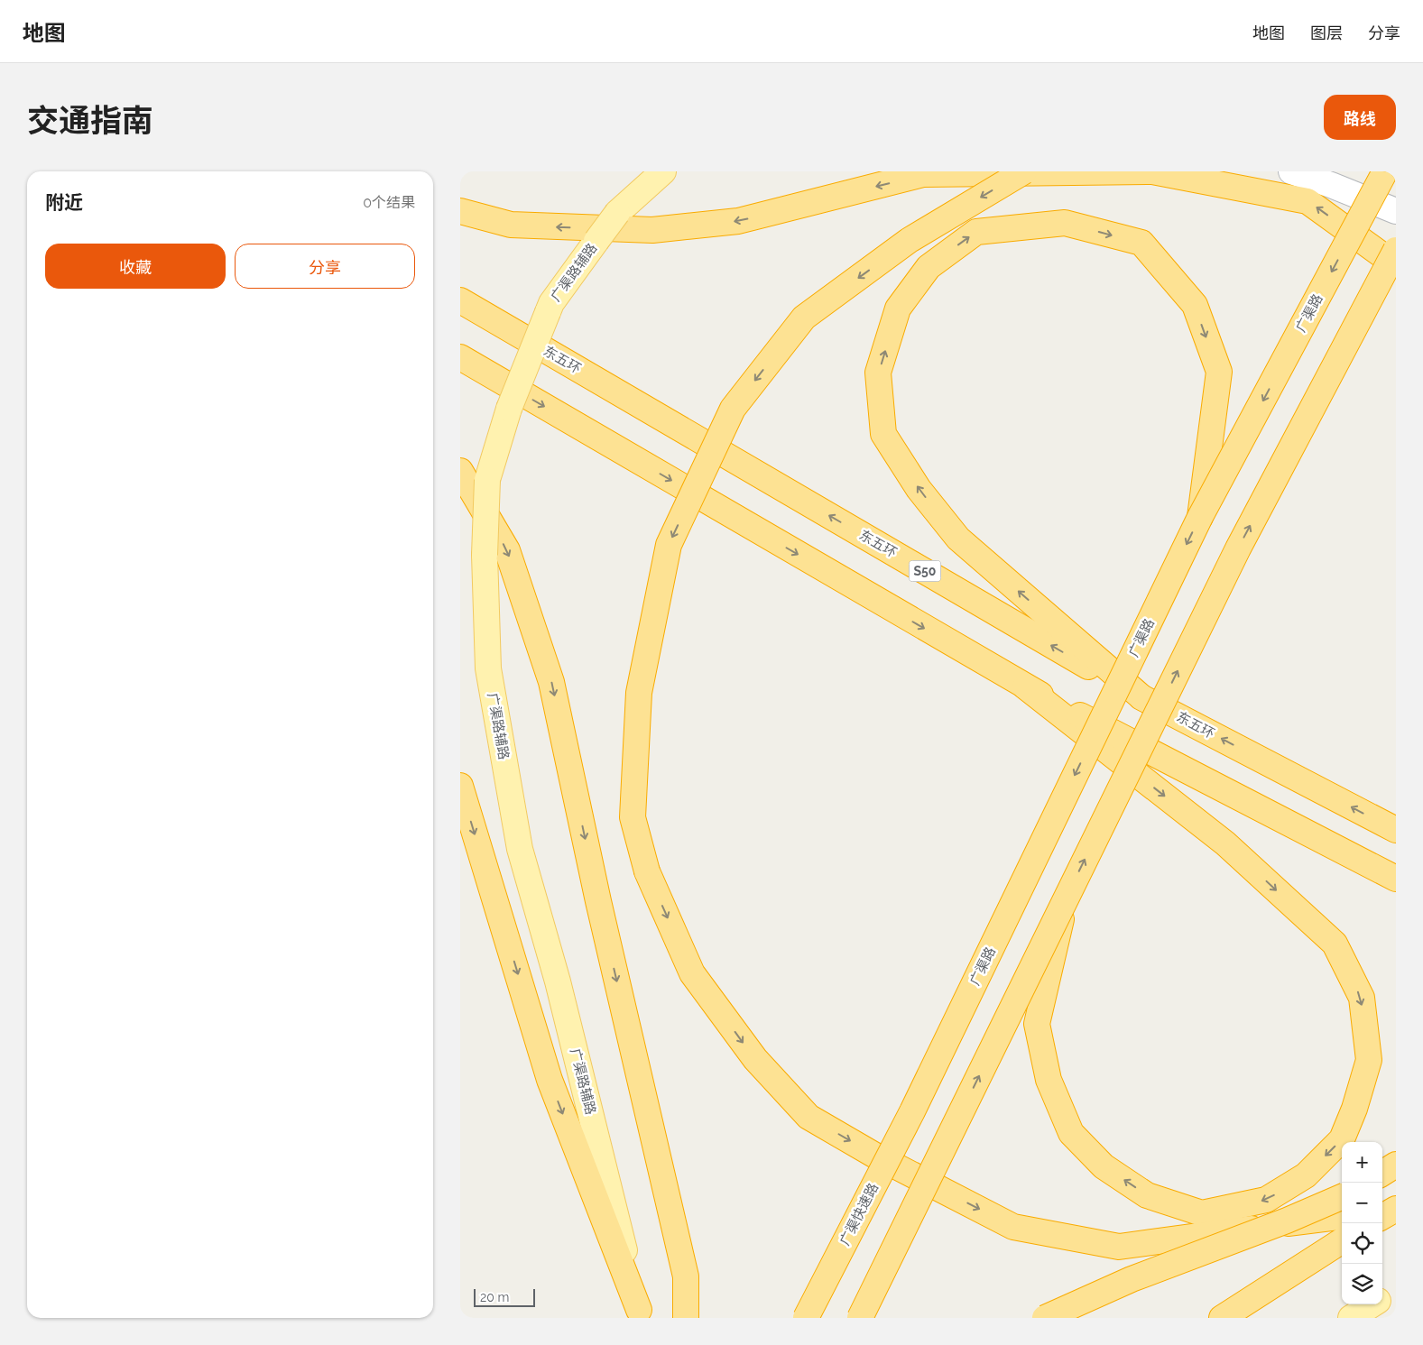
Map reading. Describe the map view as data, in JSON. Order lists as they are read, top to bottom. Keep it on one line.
{"streets":{"highway":["广渠路","东五环","S50","广渠快速路"],"main road":["广渠路辅路"]},"crossings":[["广渠路","广渠快速路"]],"scale_bar":"20 m","page":{"header":"地图","nav":["地图","图层","分享"],"title":"交通指南","buttons":["路线",["收藏","分享"]],"heading":["附近","0个结果"],"map_buttons":["+","−"],"scale":"20 m"}}
